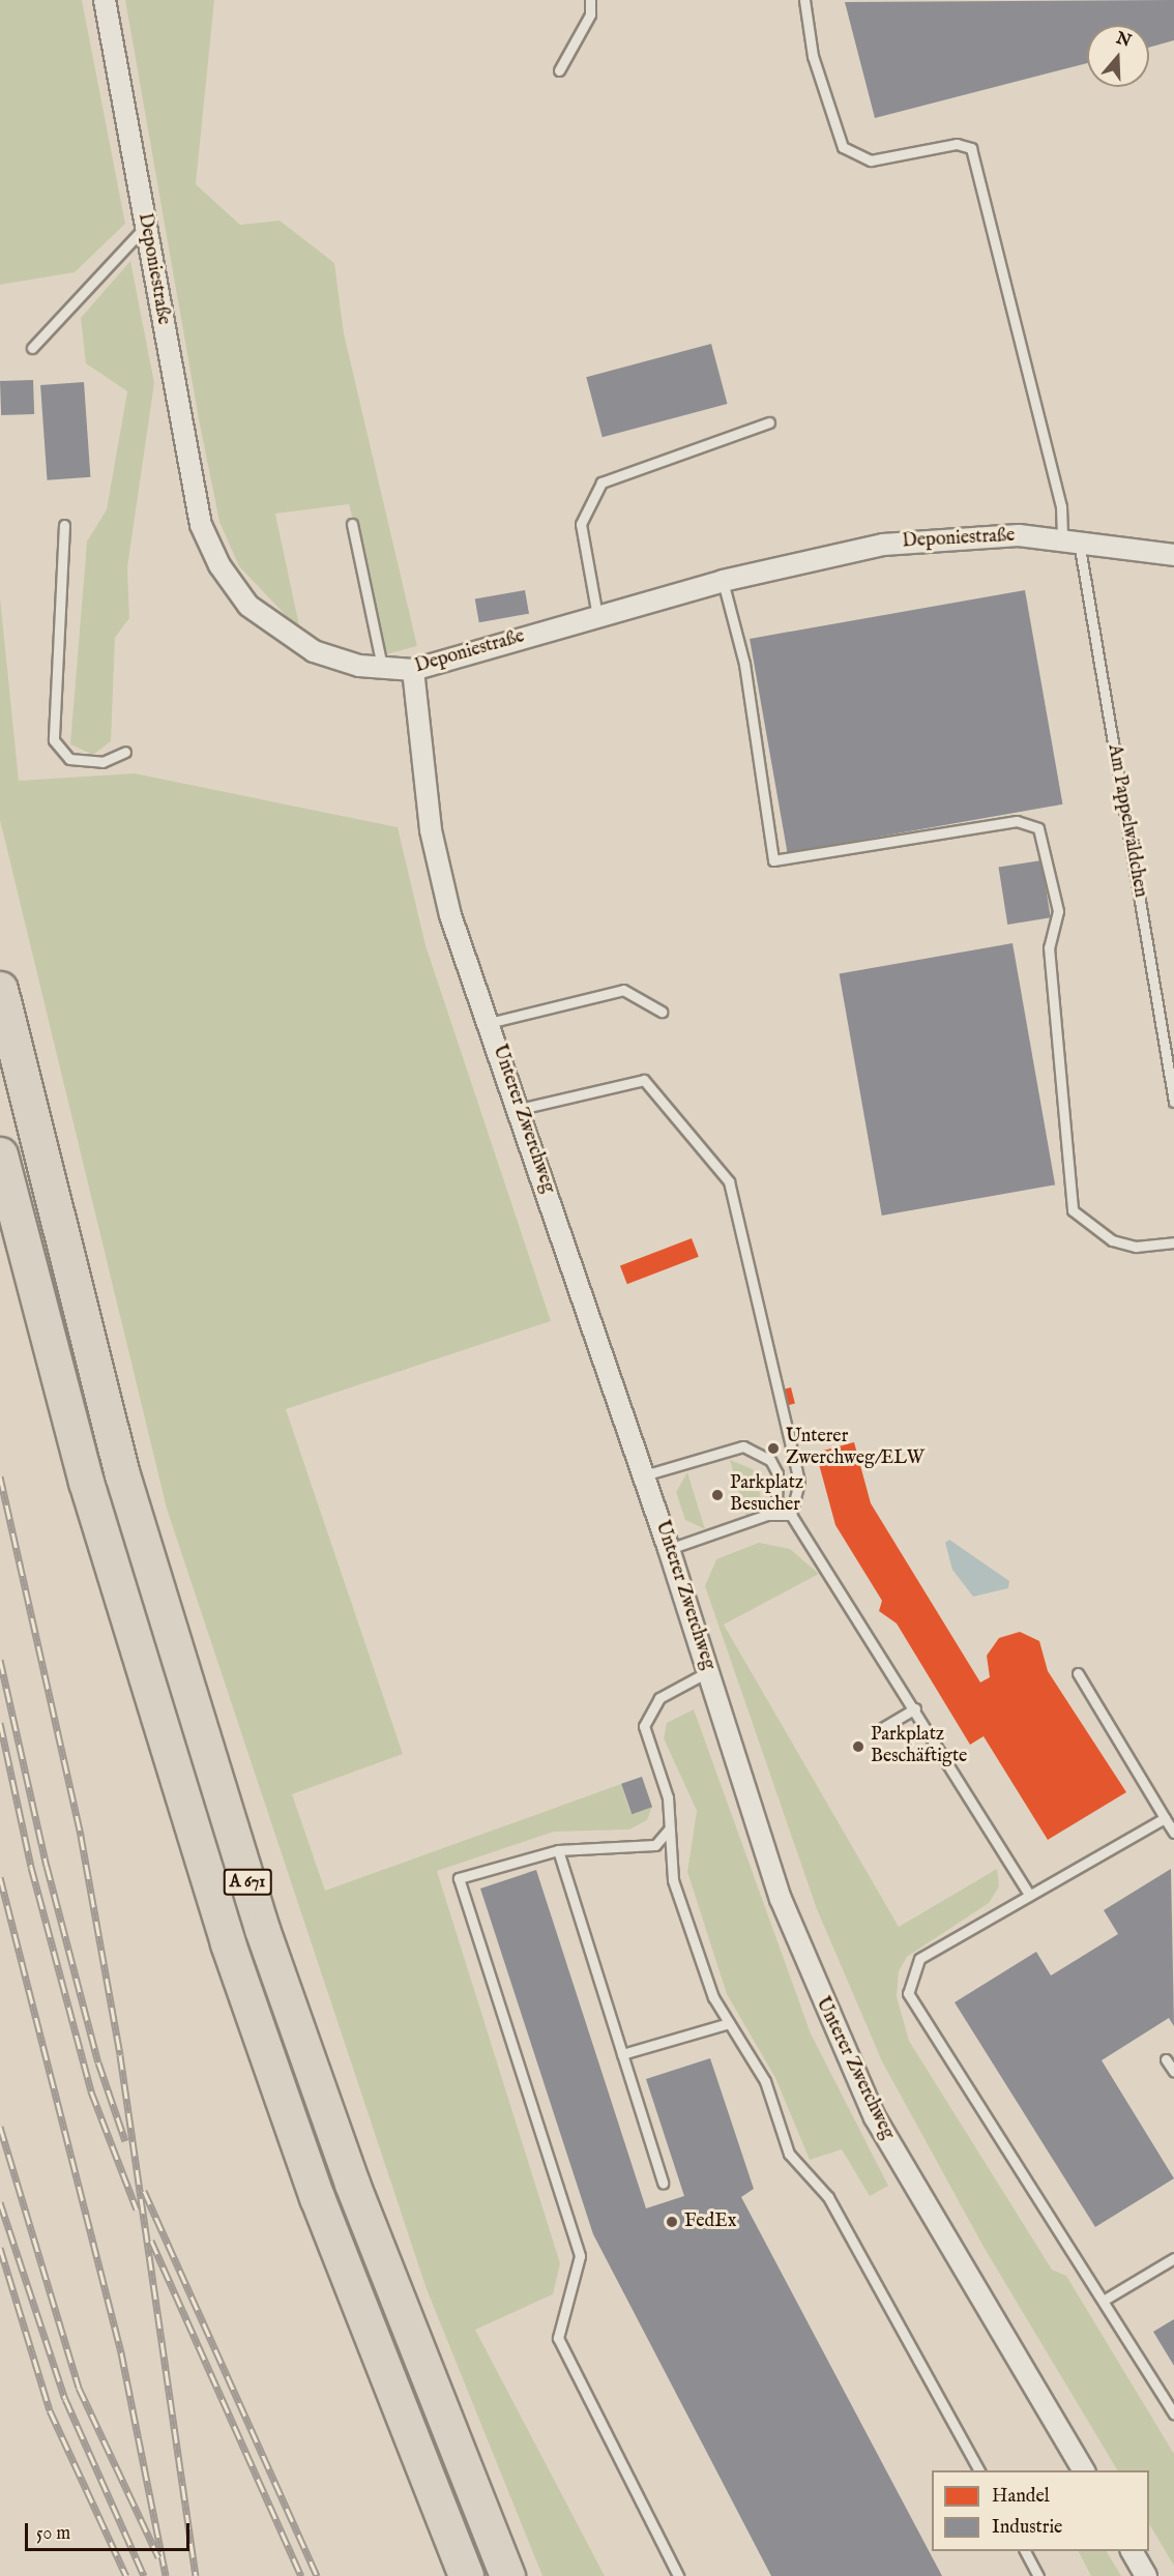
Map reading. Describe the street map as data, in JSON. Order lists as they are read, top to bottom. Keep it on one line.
{"streets":{"highway":["A 671"],"street":["Deponiestraße","Unterer Zwerchweg"],"lane":["Am Pappelwäldchen"]},"crossings":[["Deponiestraße","Am Pappelwäldchen"],["Deponiestraße","Unterer Zwerchweg"]],"places":["Unterer Zwerchweg/ELW","Parkplatz Besucher","Parkplatz Beschäftigte","FedEx"],"legend":["Handel","Industrie"],"scale_bar":"50 m","north":"top"}
